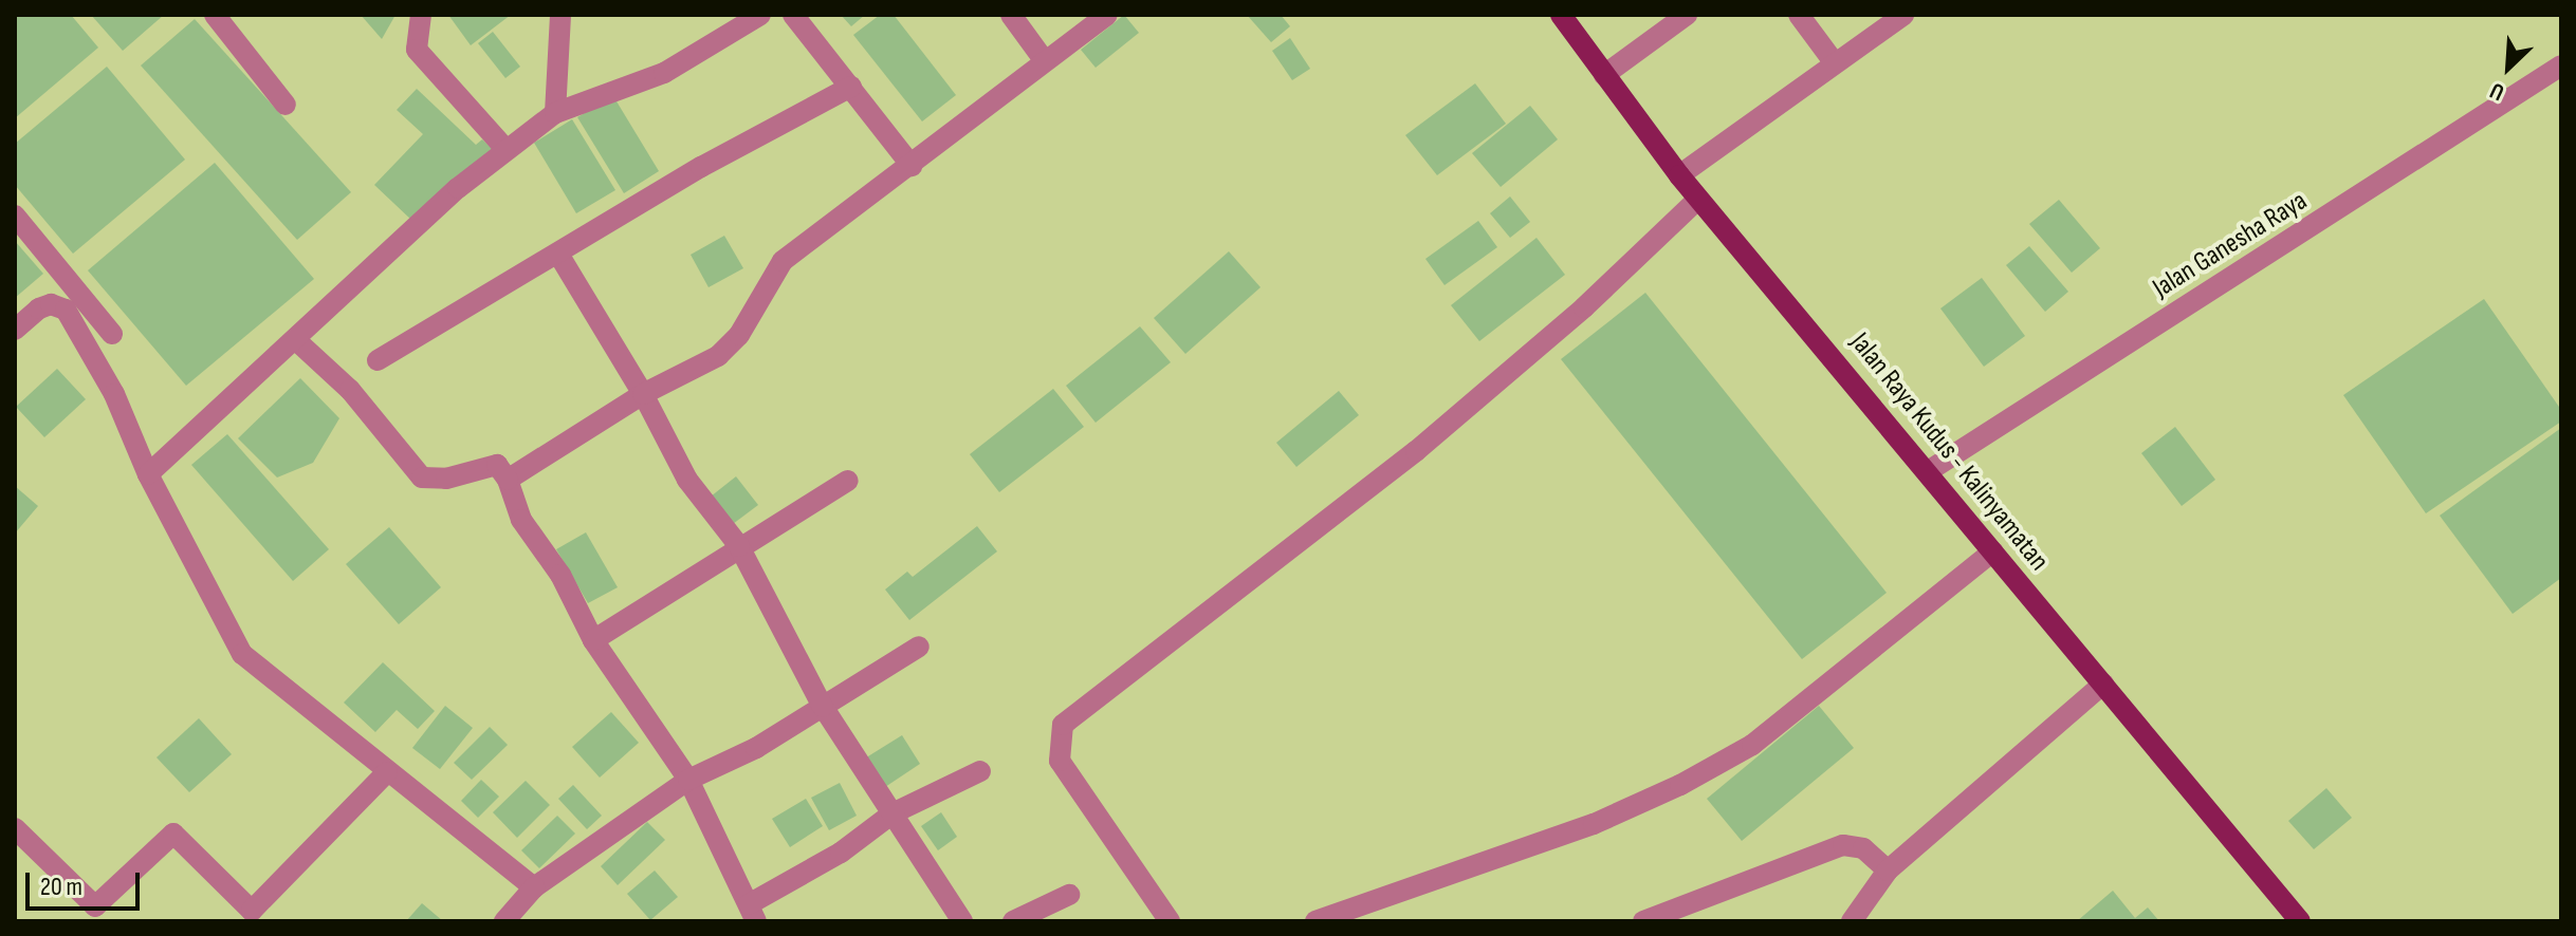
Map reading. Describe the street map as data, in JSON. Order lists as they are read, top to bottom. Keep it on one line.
{"streets":{"main road":["Jalan Raya Kudus - Kalinyamatan"],"street":["Jalan Ganesha Raya"]},"crossings":[["Jalan Ganesha Raya","Jalan Raya Kudus - Kalinyamatan"]],"scale_bar":"20 m","north":"bottom left"}
